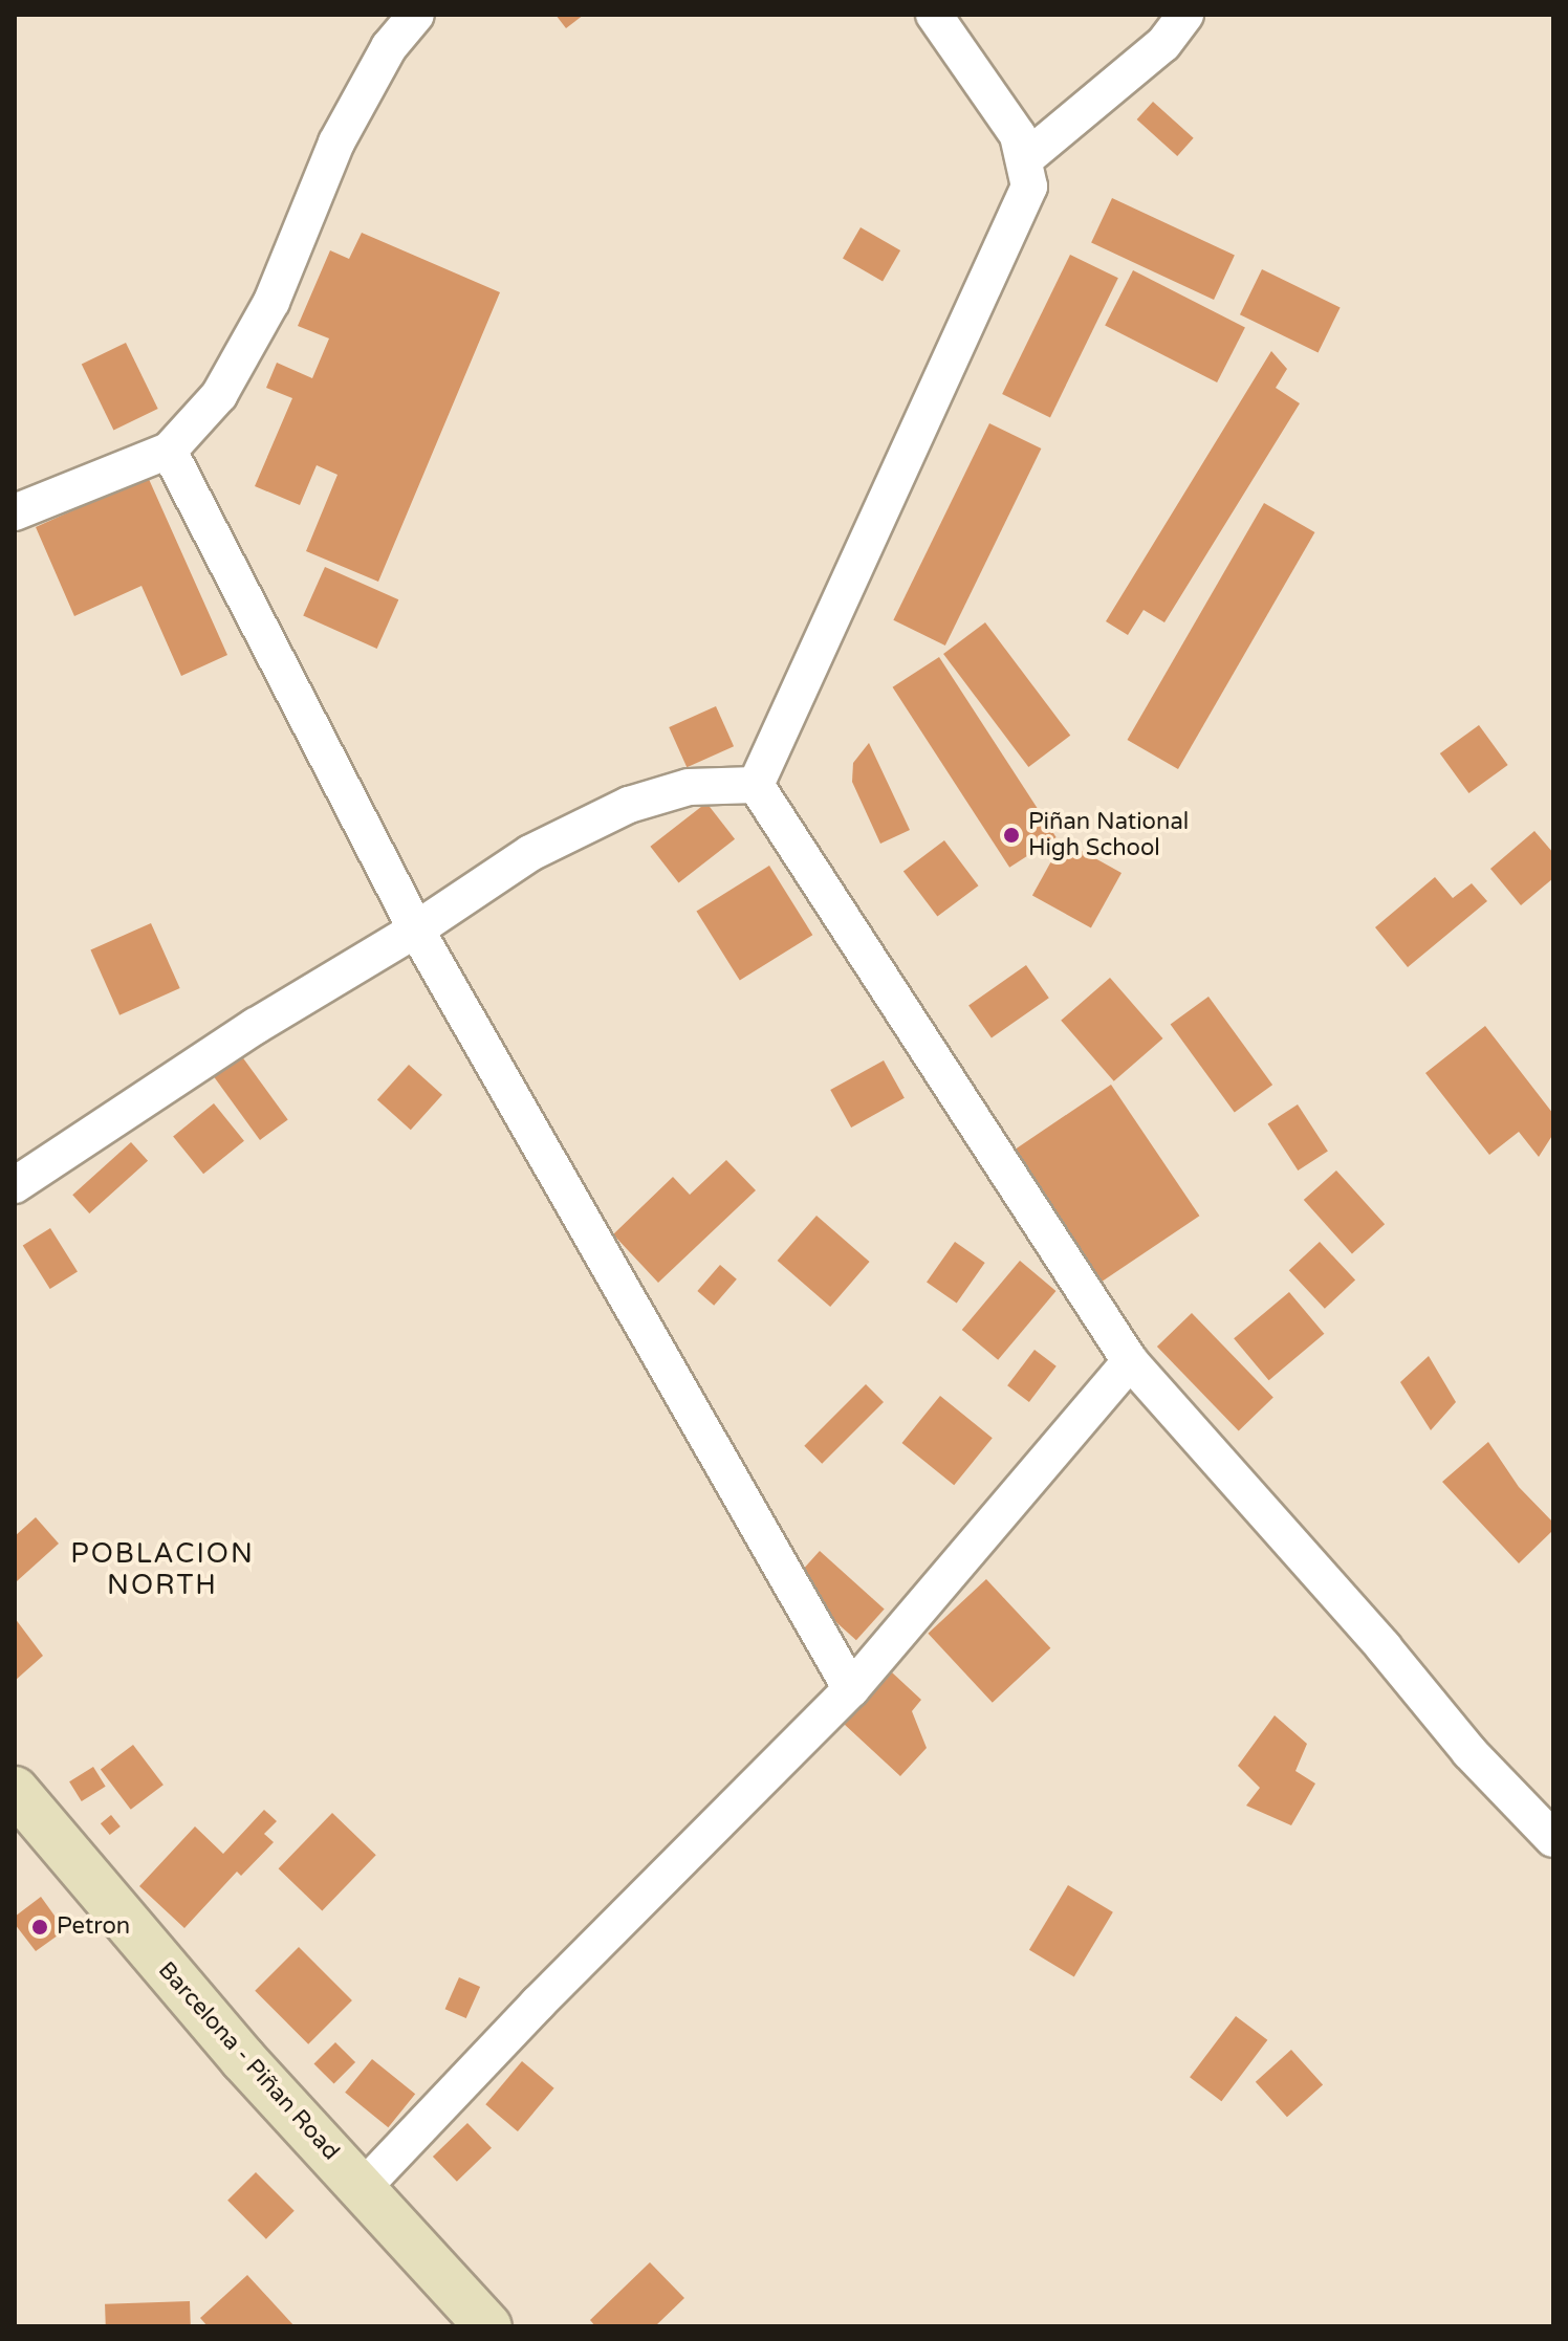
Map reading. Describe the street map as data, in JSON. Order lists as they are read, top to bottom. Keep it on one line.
{"streets":{"main road":["Barcelona - Piñan Road"]},"districts":["POBLACION NORTH"],"places":["Piñan National High School","Petron"]}
